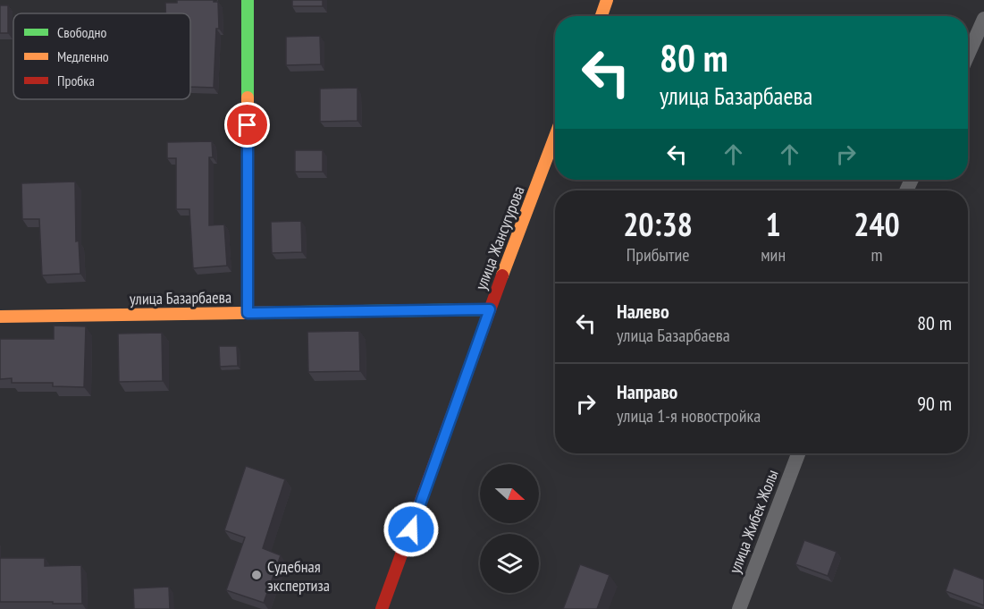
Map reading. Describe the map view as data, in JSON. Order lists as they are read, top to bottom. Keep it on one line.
{"streets":{"street":["улица Жансугурова","улица Базарбаева","улица Жибек Жолы"]},"crossings":[["улица Жансугурова","улица Базарбаева"]],"places":["Судебная экспертиза"],"legend":["Свободно","Медленно","Пробка"],"north":"right","page":{"turn":["80 m","улица Базарбаева"],"eta":["20:38","Прибытие","1","мин","240","m"],"list":[{"name":"Налево","note":"улица Базарбаева","value":"80 m"},{"name":"Направо","note":"улица 1-я новостройка","value":"90 m"}]}}
